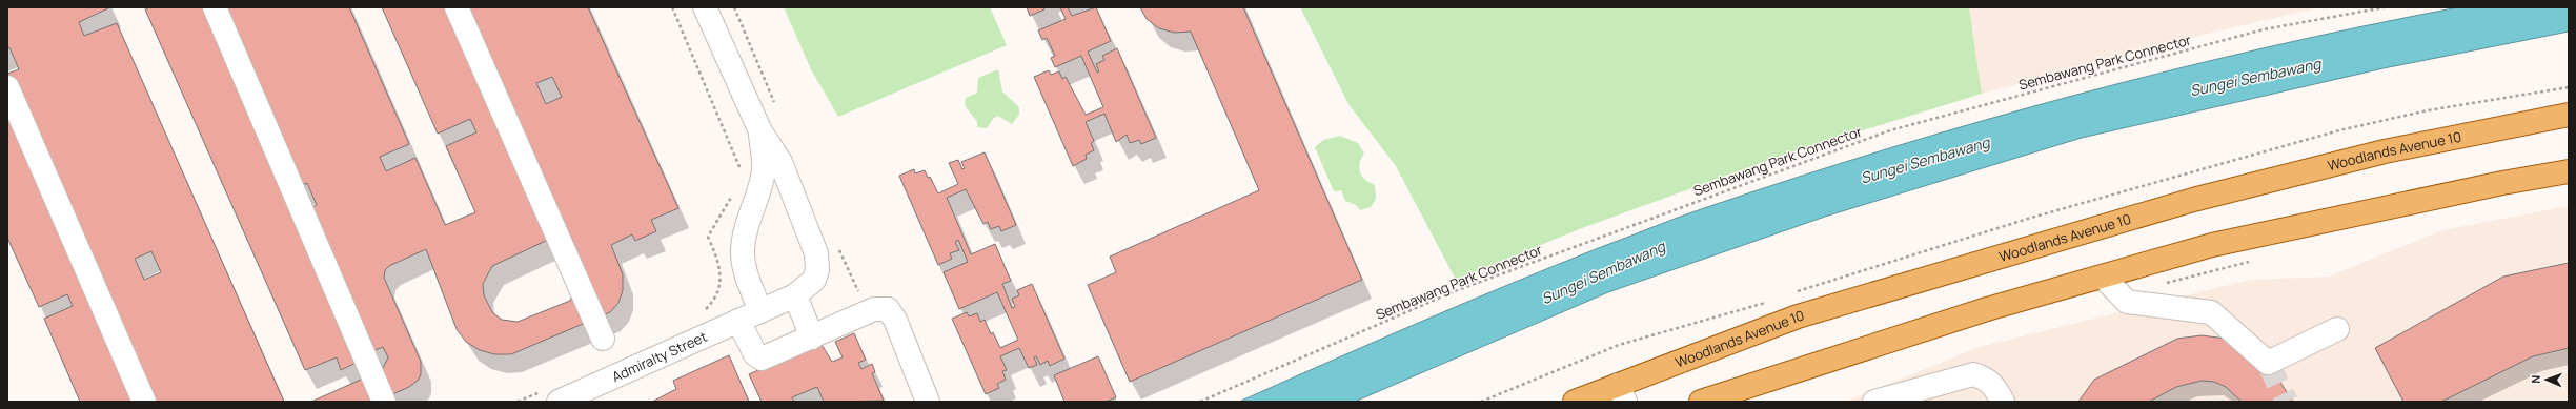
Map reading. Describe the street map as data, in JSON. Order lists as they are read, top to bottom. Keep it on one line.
{"streets":{"main road":["Woodlands Avenue 10"],"street":["Admiralty Street"],"path":["Sembawang Park Connector"]},"water":["Sungei Sembawang"],"north":"left"}
